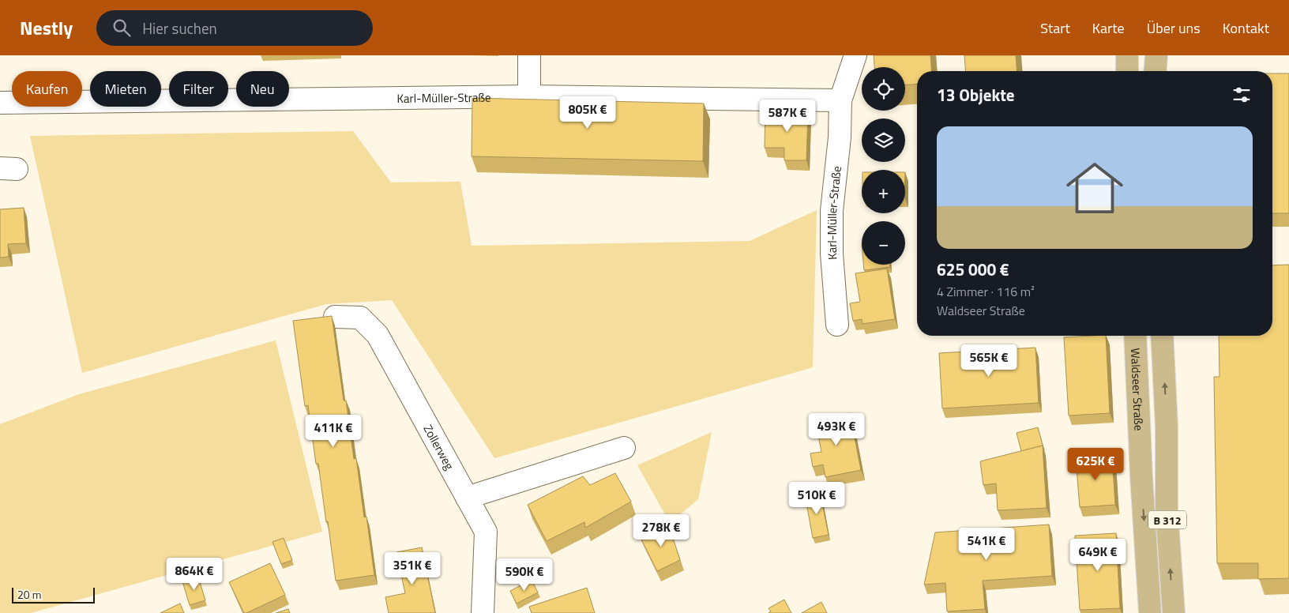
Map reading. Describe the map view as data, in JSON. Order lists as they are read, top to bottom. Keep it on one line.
{"streets":{"main road":["Waldseer Straße","B 312"],"street":["Karl-Müller-Straße","Zollerweg"]},"scale_bar":"20 m","page":{"header":"Nestly","search":"Hier suchen","nav":["Start","Karte","Über uns","Kontakt"],"map_buttons":["+","−"],"chip":["Kaufen","Mieten","Filter","Neu"],"heading":"13 Objekte","price":["805K €","587K €","565K €","493K €","411K €","625K €","510K €","278K €","541K €","649K €","351K €","864K €","590K €"],"list":[{"name":"625 000 €","note":"4 Zimmer · 116 m² · Waldseer Straße"}],"scale":"20 m"}}
